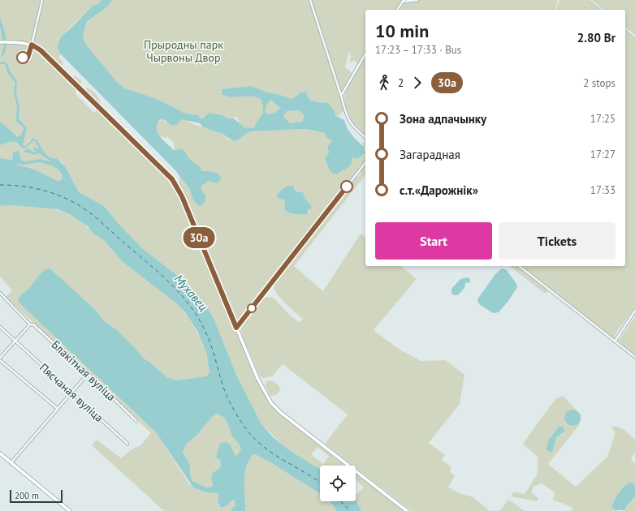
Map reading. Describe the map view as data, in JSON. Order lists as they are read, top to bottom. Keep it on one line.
{"streets":{"street":["Блакітная вуліца","Пясчаная вуліца"]},"water":["Мухавец"],"parks":["Прыродны парк Чырвоны Двор"],"lines":["bus line 30а"],"scale_bar":"200 m","page":{"on_map":"30а","heading":["10 min","17:23 – 17:33 · Bus","2.80 Br"],"legs":["2","30а","2 stops"],"list":[{"name":"Зона адпачынку","value":"17:25"},{"name":"Загарадная","value":"17:27"},{"name":"с.т.«Дарожнік»","value":"17:33"}],"buttons":["Start","Tickets"],"scale":"200 m"}}
